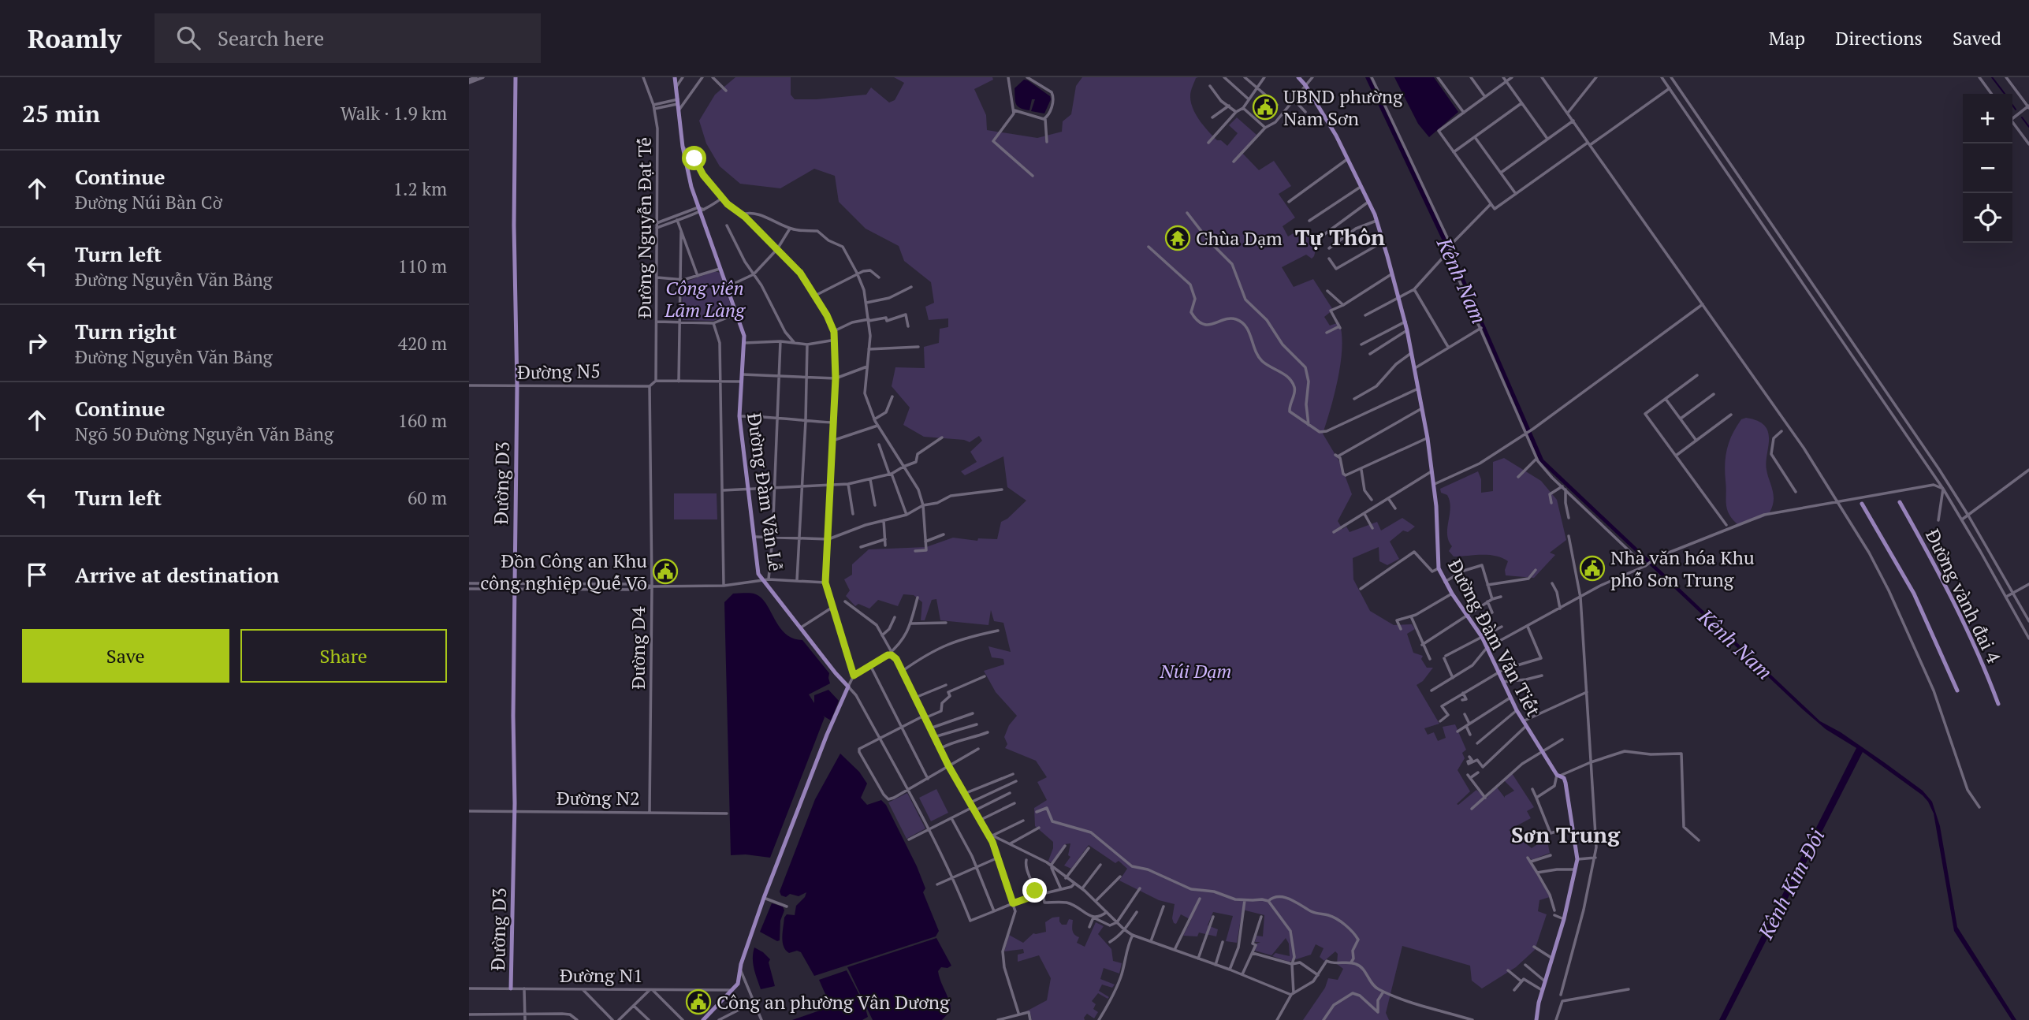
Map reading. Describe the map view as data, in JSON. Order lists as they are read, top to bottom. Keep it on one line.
{"streets":{"main road":["Đường D3","Đường Đàm Văn Lễ","Đường vành đai 4","Đường Đàm Văn Tiết"],"street":["Đường Nguyễn Đạt Tế","Đường N5","Đường D4","Đường N2","Đường N1"]},"crossings":[["Đường N5","Đường D3"],["Đường N5","Đường D4"],["Đường D3","Đường N2"],["Đường D3","Đường N1"],["Đường D4","Đường N2"]],"districts":["Tự Thôn","Sơn Trung"],"water":["Kênh Nam","Kênh Kim Đôi"],"parks":["Công viên Lãm Làng","Núi Dạm"],"places":{"public building":["UBND phường Nam Sơn","Nhà văn hóa Khu phố Sơn Trung","Đồn Công an Khu công nghiệp Quế Võ","Công an phường Vân Dương"],"temple":["Chùa Dạm"]},"page":{"header":"Roamly","search":"Search here","nav":["Map","Directions","Saved"],"heading":["25 min","Walk · 1.9 km"],"map_buttons":["+","−"],"list":[["Continue","Đường Núi Bàn Cờ","1.2 km"],["Turn left","Đường Nguyễn Văn Bảng","110 m"],["Turn right","Đường Nguyễn Văn Bảng","420 m"],["Continue","Ngõ 50 Đường Nguyễn Văn Bảng","160 m"],["Turn left","60 m"],"Arrive at destination"],"buttons":["Save","Share"]}}
